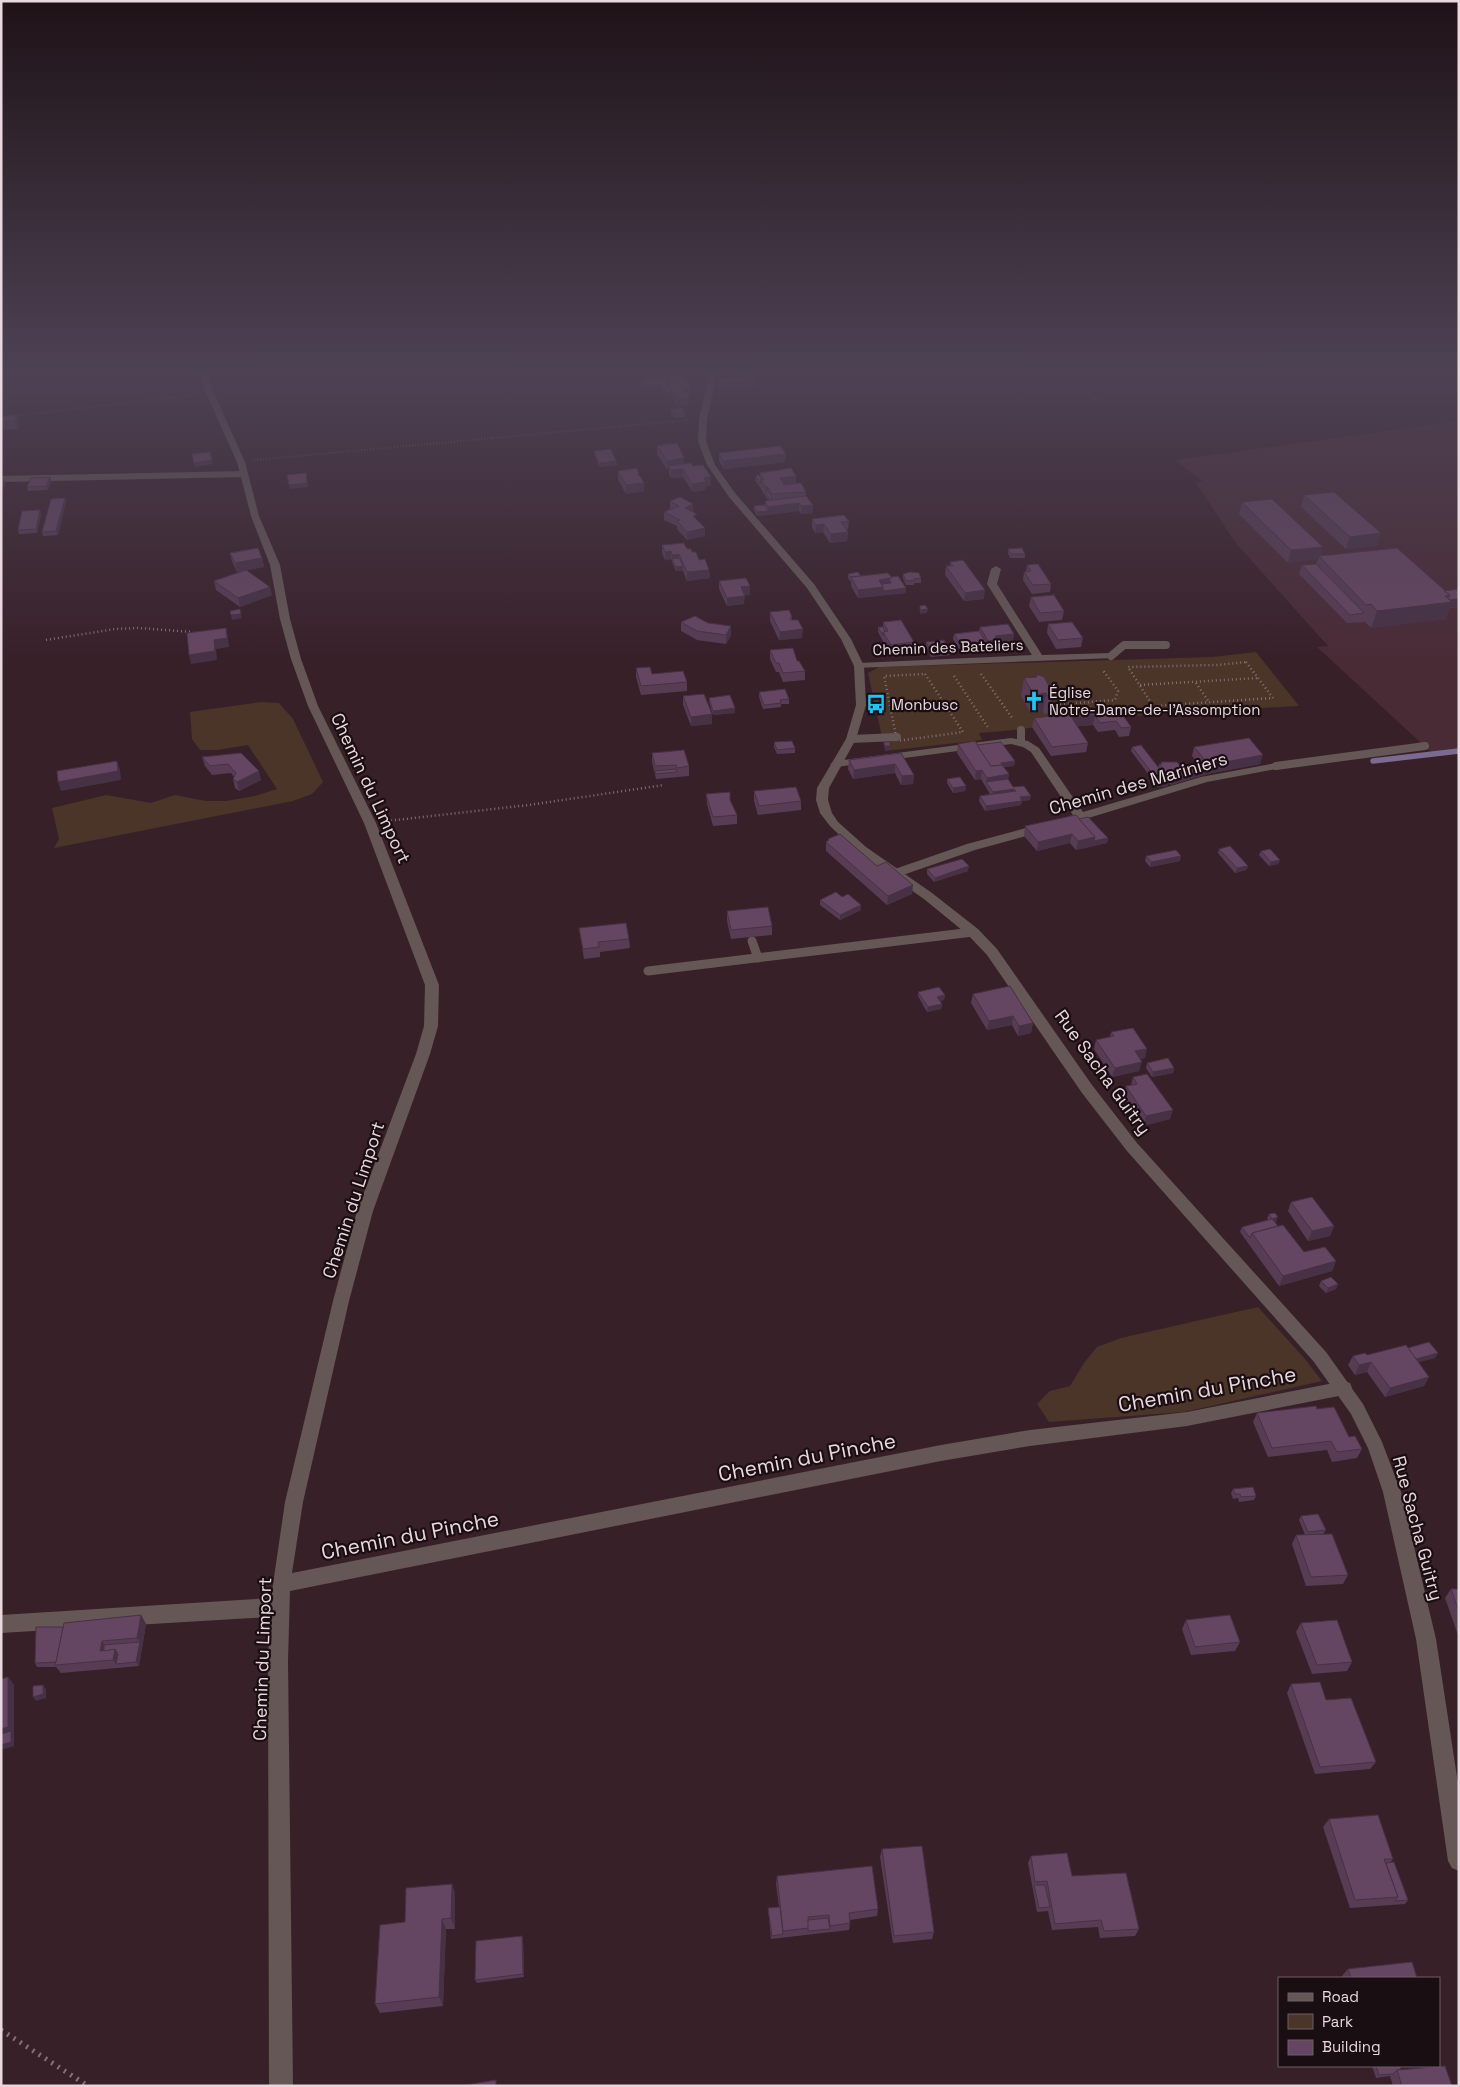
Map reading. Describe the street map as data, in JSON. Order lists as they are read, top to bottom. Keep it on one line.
{"streets":{"street":["Chemin des Bateliers","Chemin des Mariniers","Chemin du Limport","Rue Sacha Guitry","Chemin du Pinche"]},"crossings":[["Chemin des Bateliers","Rue Sacha Guitry"],["Chemin des Mariniers","Rue Sacha Guitry"],["Chemin du Limport","Chemin du Pinche"],["Rue Sacha Guitry","Chemin du Pinche"]],"places":{"church":["Église Notre-Dame-de-l'Assomption"],"bus stop":["Monbusc"]},"legend":["Road","Park","Building"]}
